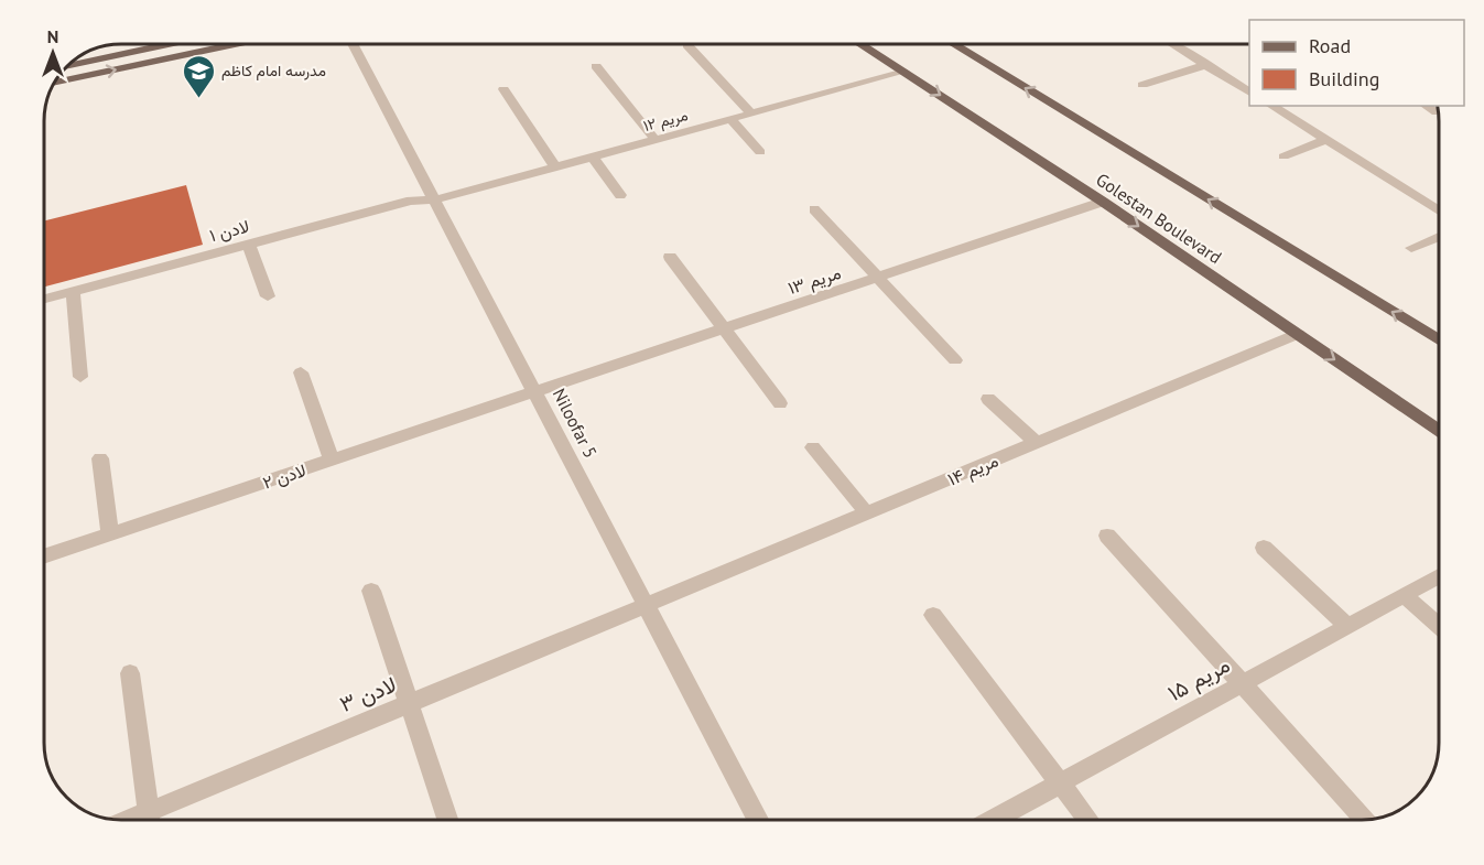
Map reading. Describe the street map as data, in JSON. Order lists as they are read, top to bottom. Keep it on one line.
{"streets":{"main road":["Golestan Boulevard"],"street":["مریم ۱۲","لادن ۱","مریم ۱۳","Niloofar 5","مریم ۱۴","لادن ۲","مریم ۱۵","لادن ۳"]},"crossings":[["مریم ۱۲","Golestan Boulevard"],["مریم ۱۲","لادن ۱"],["مریم ۱۲","Niloofar 5"],["Golestan Boulevard","مریم ۱۳"],["Golestan Boulevard","مریم ۱۴"],["لادن ۱","Niloofar 5"],["مریم ۱۳","Niloofar 5"],["مریم ۱۳","لادن ۲"],["Niloofar 5","مریم ۱۴"],["Niloofar 5","لادن ۲"],["Niloofar 5","لادن ۳"],["مریم ۱۴","لادن ۳"]],"places":{"school or university":["مدرسه امام کاظم"]},"legend":["Road","Building"],"north":"top"}
